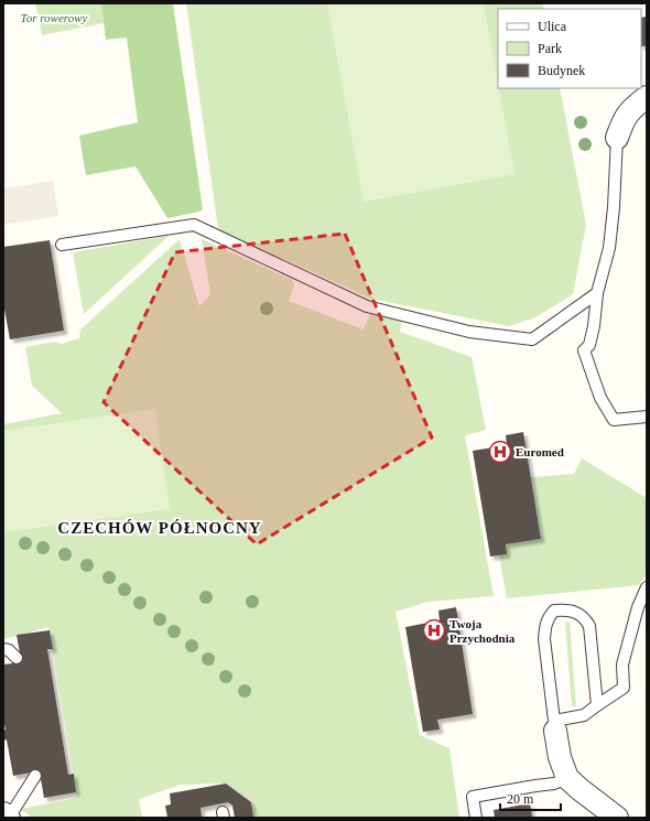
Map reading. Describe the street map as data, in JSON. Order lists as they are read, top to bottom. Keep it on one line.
{"districts":["CZECHÓW PÓŁNOCNY"],"parks":["Tor rowerowy"],"places":{"hospital":["Euromed","Twoja Przychodnia"]},"legend":["Ulica","Park","Budynek"],"scale_bar":"20 m"}
